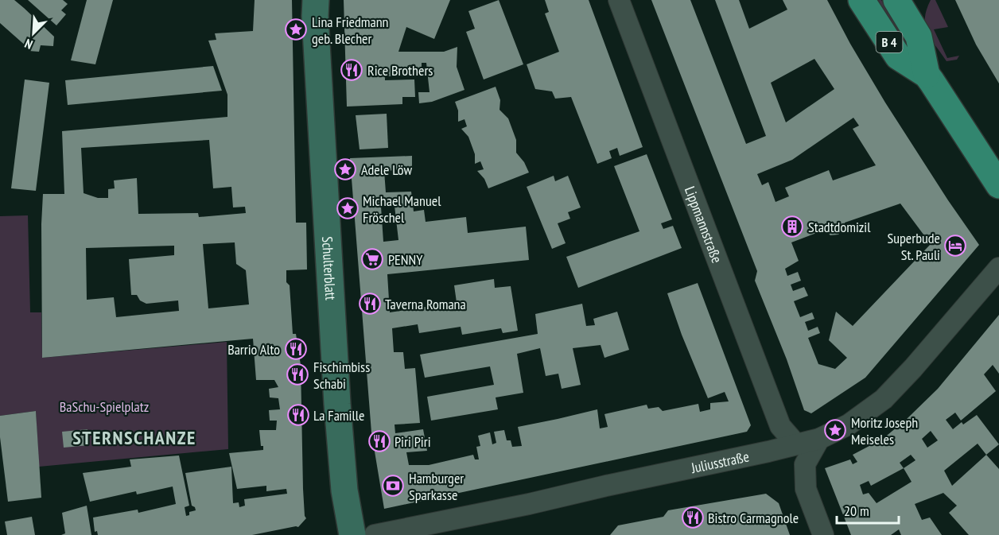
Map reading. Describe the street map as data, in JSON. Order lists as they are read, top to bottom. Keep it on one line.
{"streets":{"main road":["B 4"],"street":["Lippmannstraße","Schulterblatt","Juliusstraße"]},"crossings":[["Lippmannstraße","Juliusstraße"]],"districts":["STERNSCHANZE"],"parks":["BaSchu-Spielplatz"],"places":{"place":["Lina Friedmann geb. Blecher","Adele Löw","Michael Manuel Fröschel","Moritz Joseph Meiseles"],"restaurant":["Rice Brothers","Taverna Romana","Barrio Alto","Fischimbiss Schabi","La Famille","Piri Piri","Bistro Carmagnole"],"building":["Stadtdomizil"],"hotel":["Superbude St. Pauli"],"supermarket":["PENNY"],"bank":["Hamburger Sparkasse"]},"scale_bar":"20 m","north":"bottom left"}
